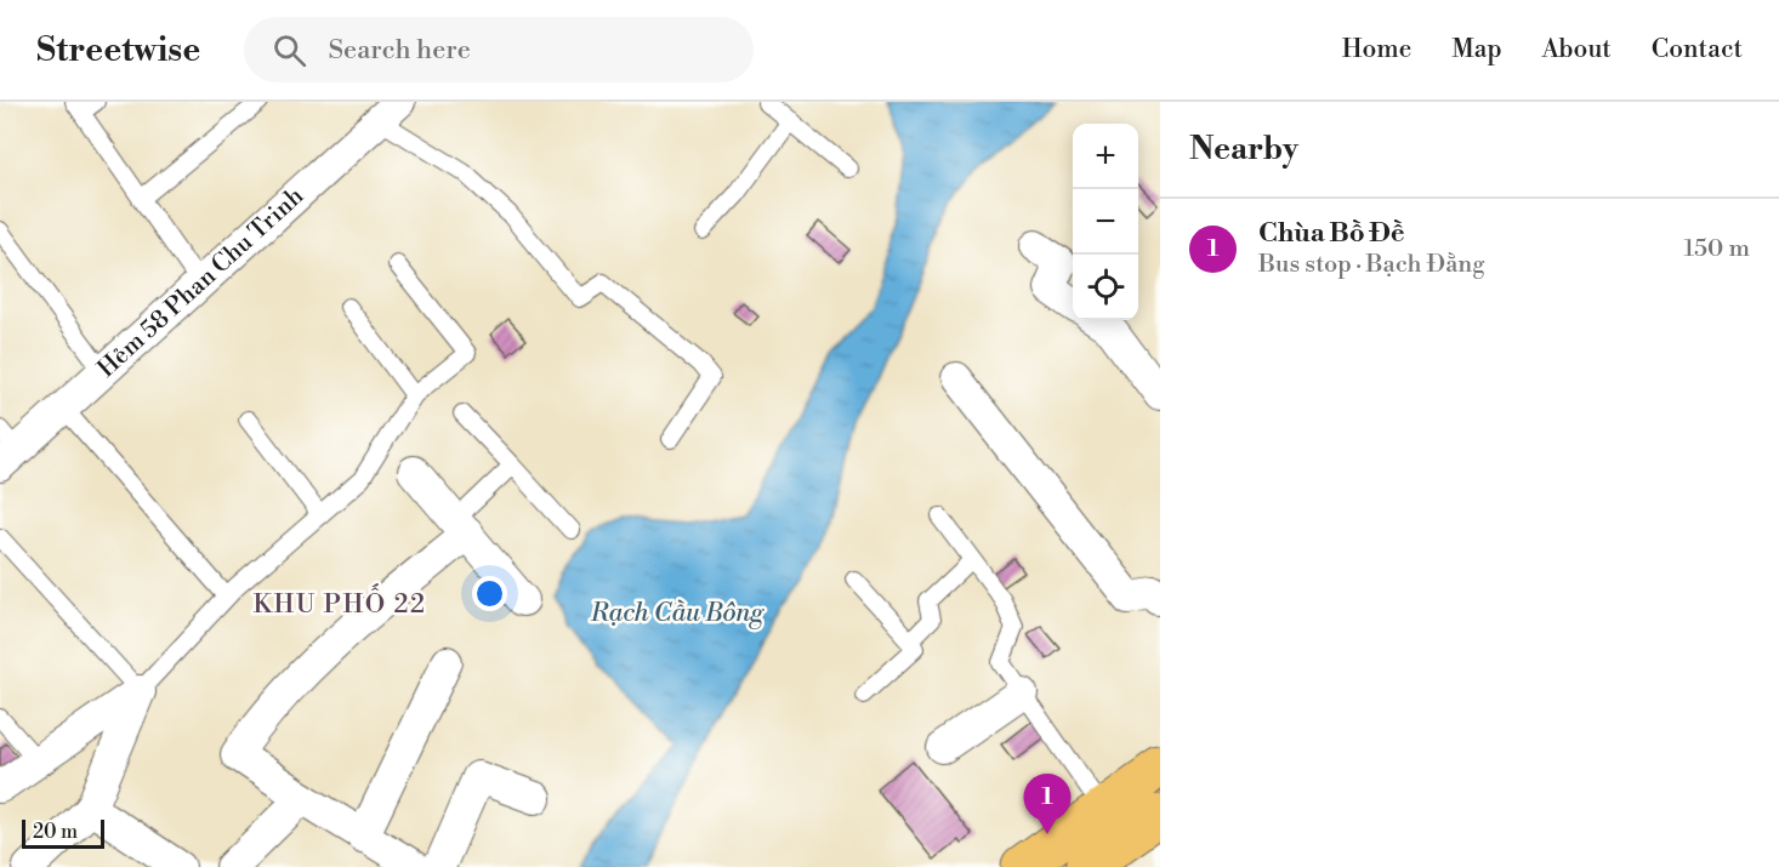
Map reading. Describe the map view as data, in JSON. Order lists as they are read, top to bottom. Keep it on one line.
{"streets":{"street":["Hẻm 58 Phan Chu Trinh"]},"districts":["KHU PHỐ 22"],"water":["Rạch Cầu Bông"],"scale_bar":"20 m","page":{"header":"Streetwise","search":"Search here","nav":["Home","Map","About","Contact"],"heading":"Nearby","map_buttons":["+","−"],"list":[{"mark":"1","name":"Chùa Bồ Đề","note":"Bus stop · Bạch Đằng","value":"150 m"}],"pins":"1","scale":"20 m"}}
